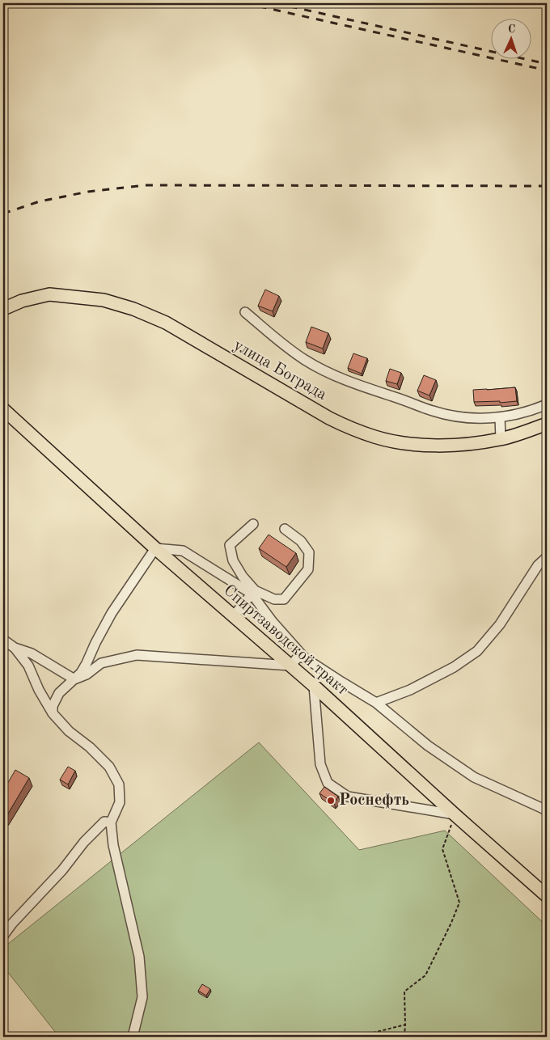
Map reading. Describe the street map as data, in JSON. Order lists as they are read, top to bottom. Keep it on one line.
{"streets":{"main road":["улица Бограда","Спиртзаводской тракт"]},"places":["Роснефть"],"north":"top"}
